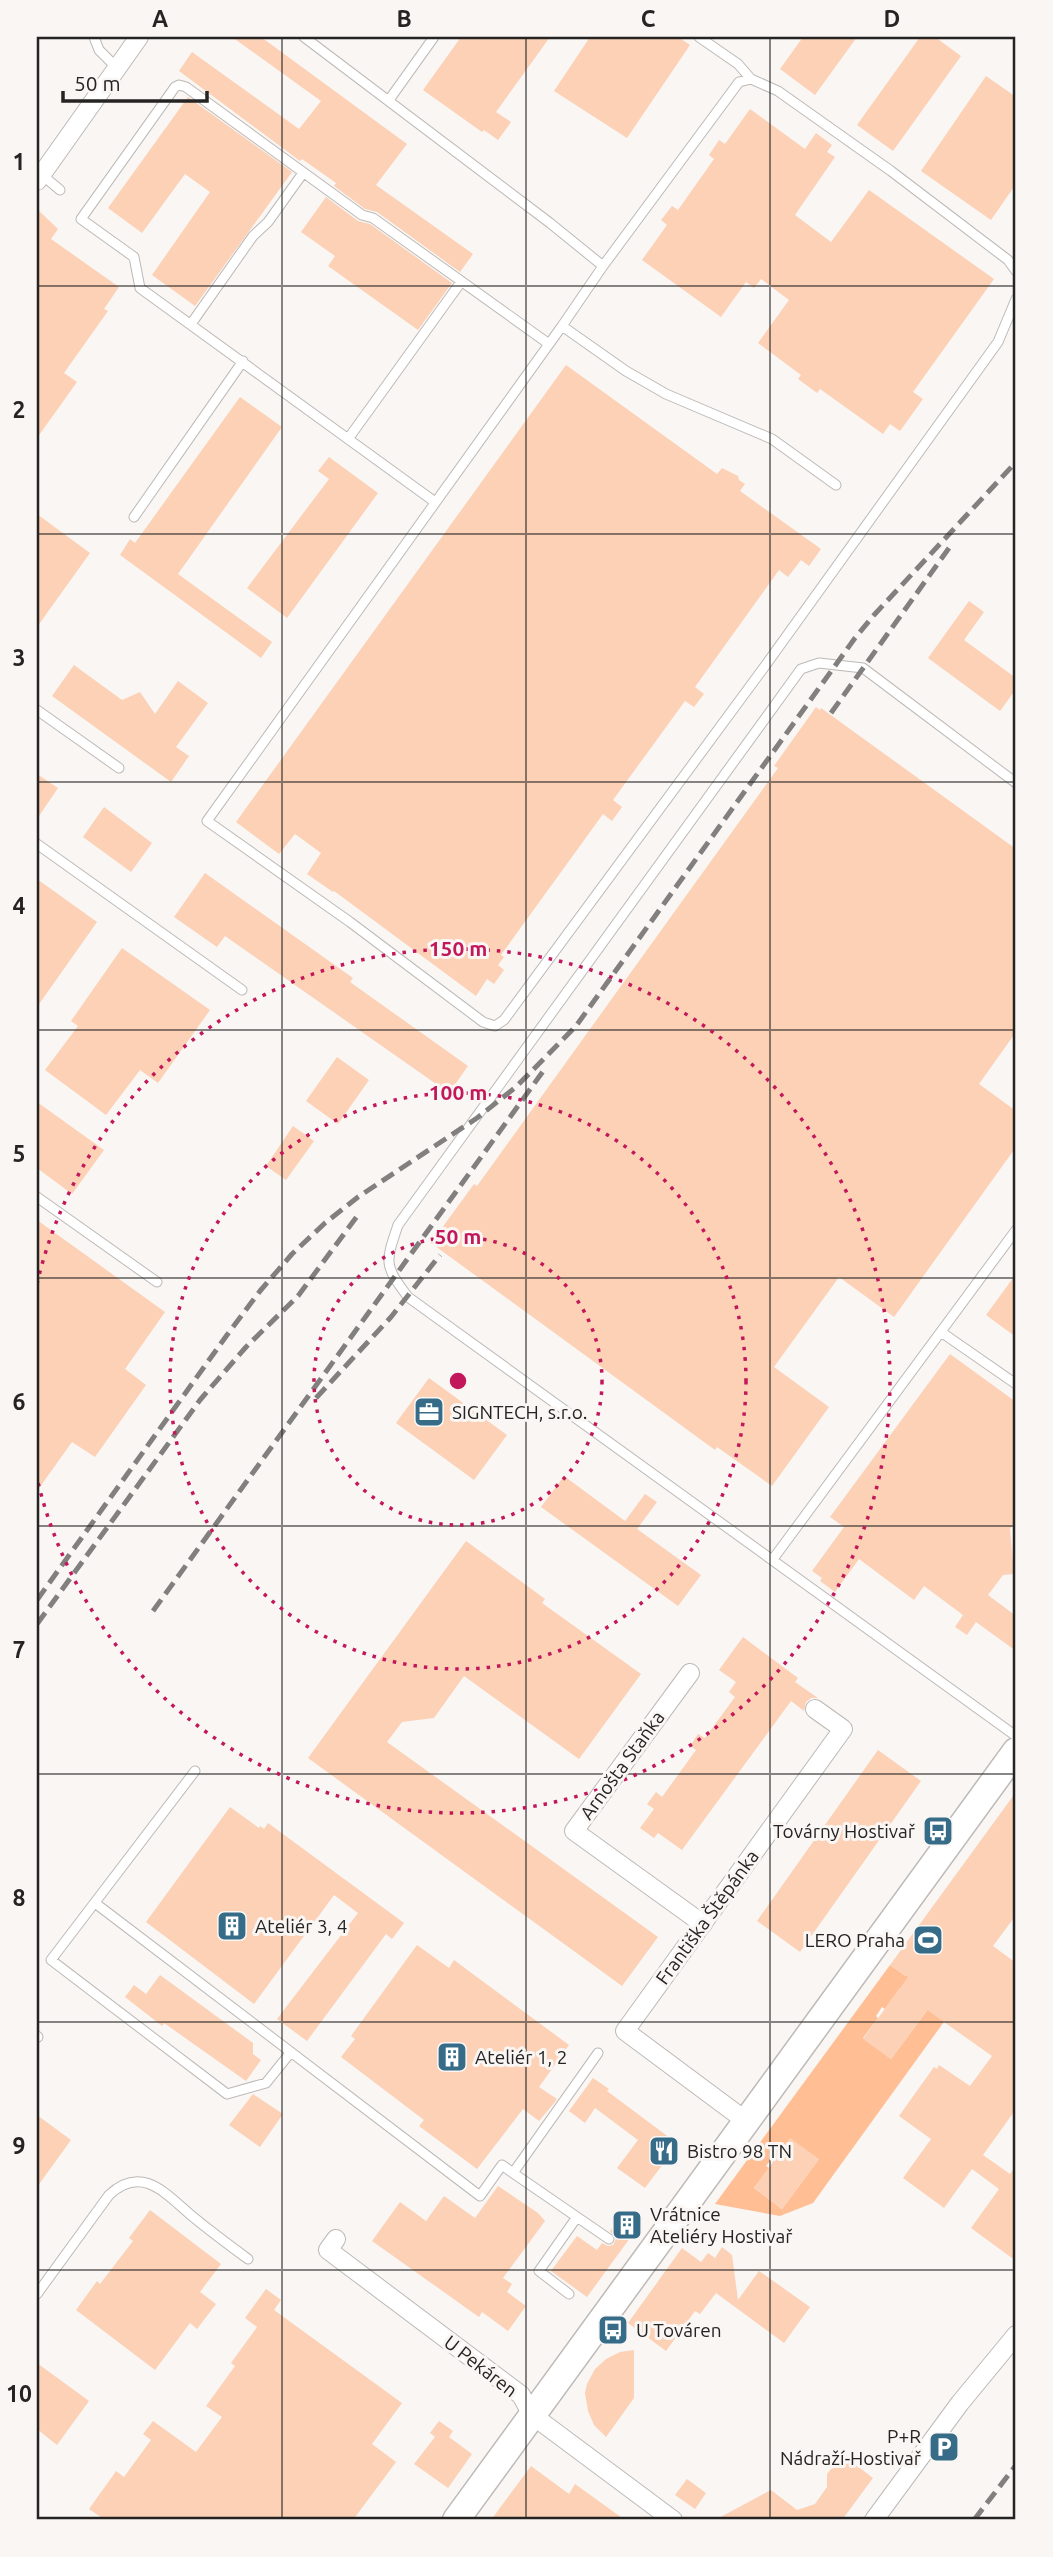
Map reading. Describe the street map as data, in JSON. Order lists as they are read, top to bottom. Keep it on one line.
{"streets":{"street":["Arnošta Staňka","Františka Štěpánka","U Pekáren"]},"crossings":[["Arnošta Staňka","Františka Štěpánka"]],"places":{"office":["SIGNTECH, s.r.o."],"bus stop":["Továrny Hostivař","U Továren"],"building":["Ateliér 3, 4","Ateliér 1, 2","Vrátnice Ateliéry Hostivař"],"sports":["LERO Praha"],"restaurant":["Bistro 98 TN"],"parking":["P+R Nádraží-Hostivař"]},"scale_bar":"50 m","grid":{"columns":["A","B","C","D"],"rows":["1","2","3","4","5","6","7","8","9","10"]},"rings":["150 m","100 m","50 m"]}
